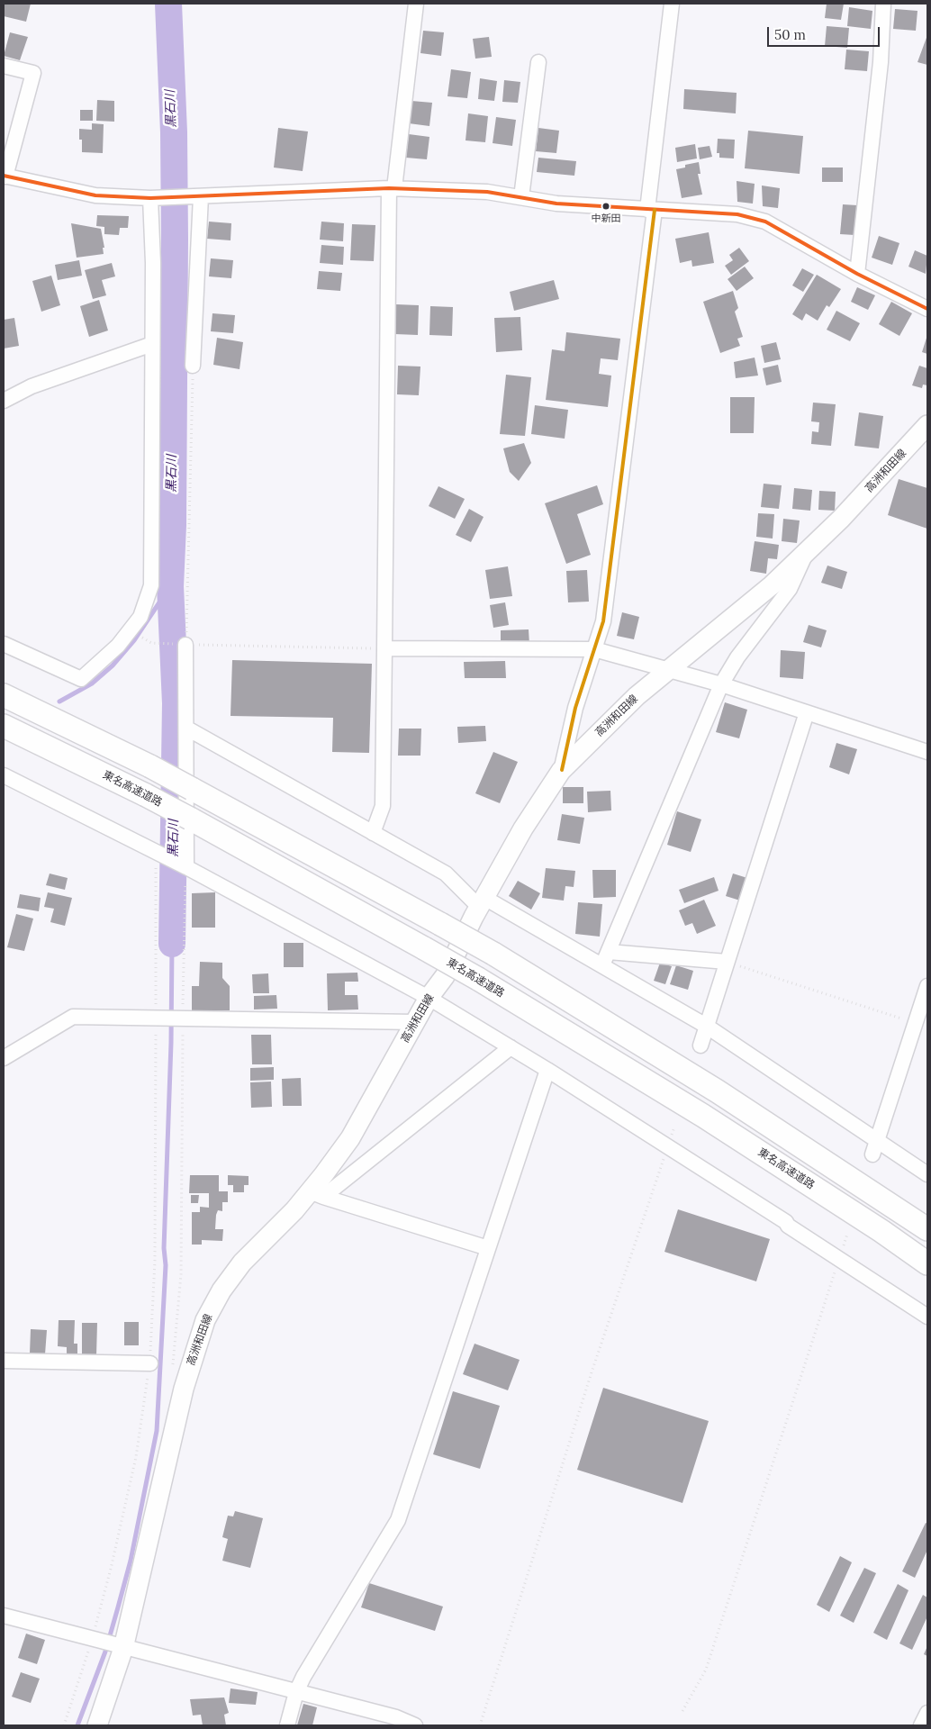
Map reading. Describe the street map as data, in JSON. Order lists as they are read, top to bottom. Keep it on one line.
{"streets":{"highway":["東名高速道路"],"main road":["高洲和田線"]},"water":["黒石川"],"places":["中新田"],"scale_bar":"50 m"}
